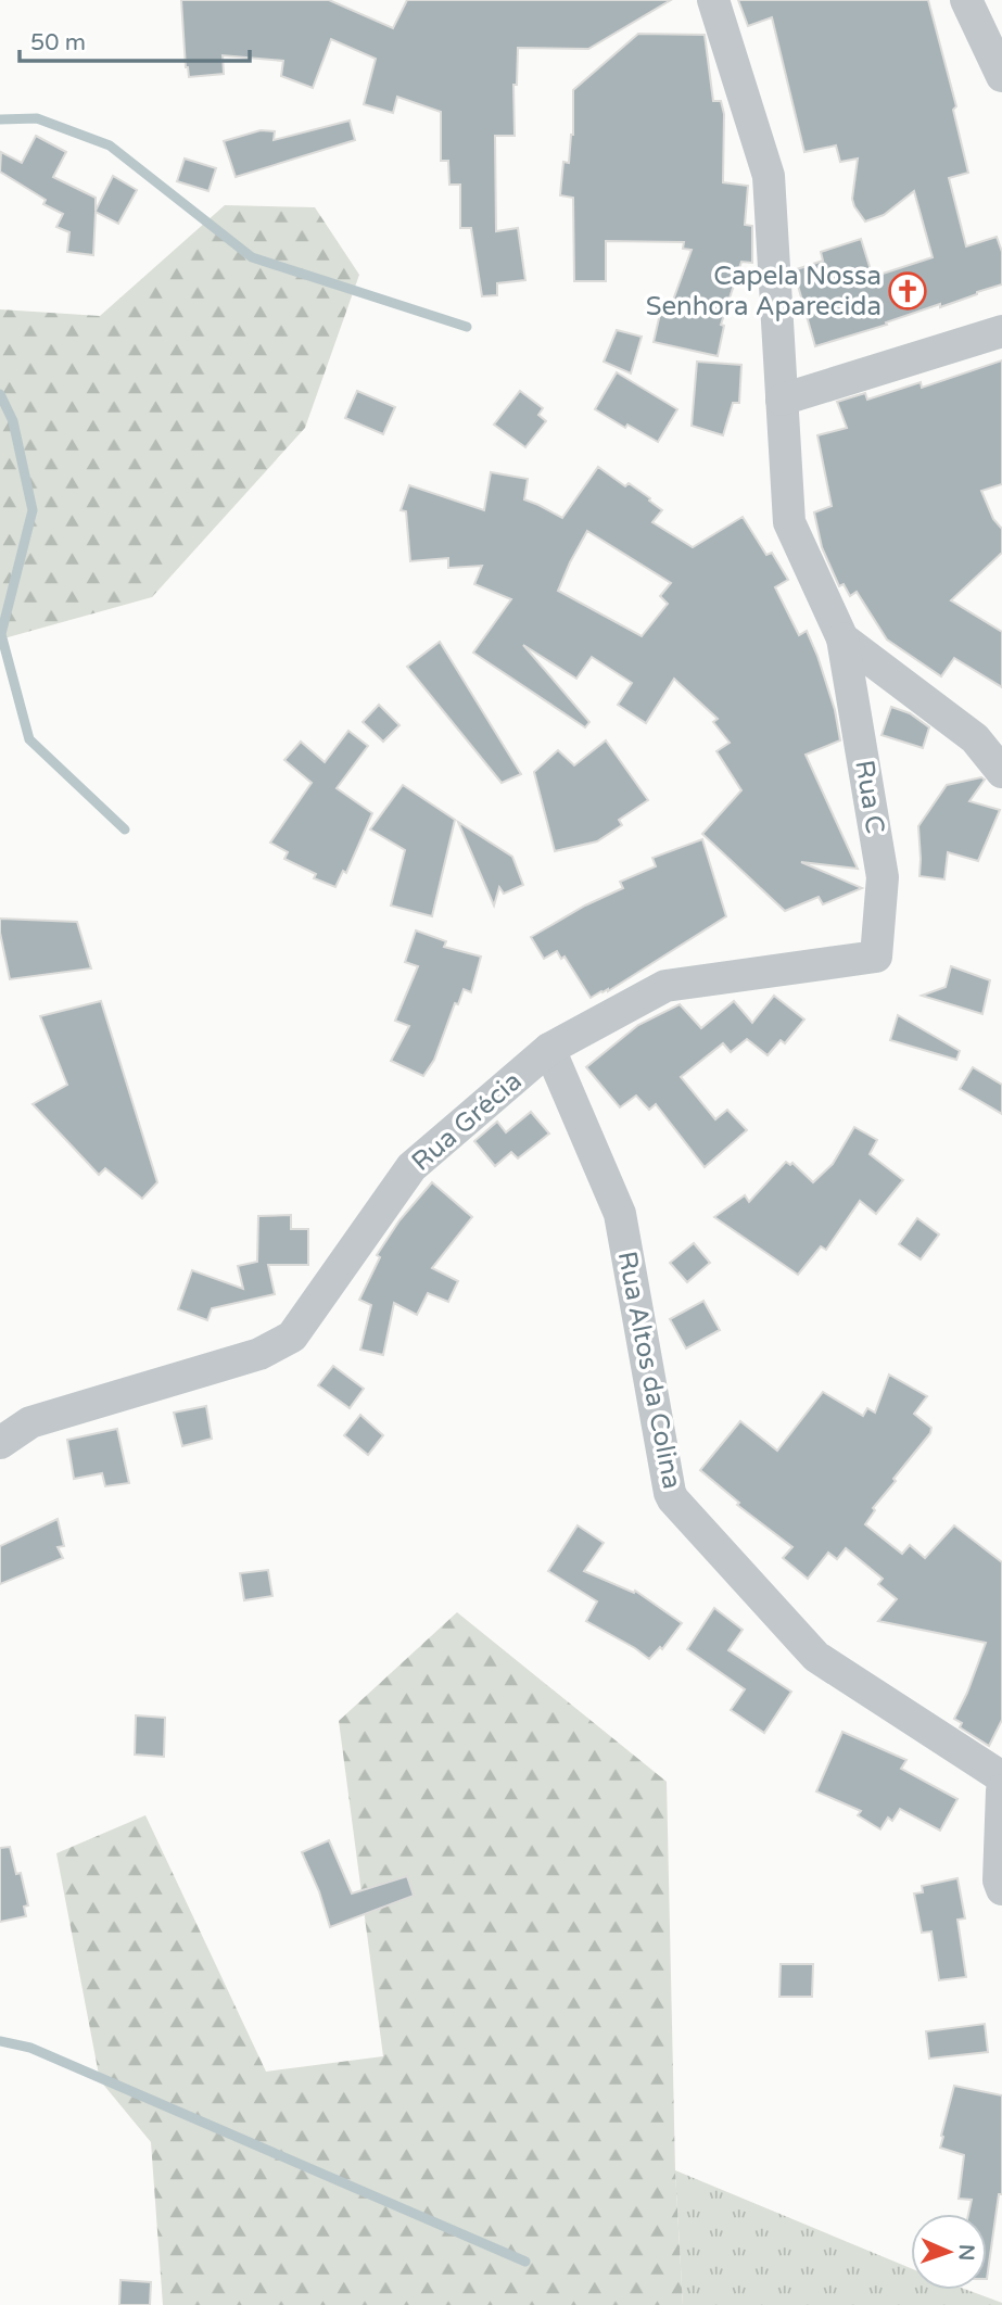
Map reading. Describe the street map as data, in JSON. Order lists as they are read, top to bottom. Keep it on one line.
{"streets":{"street":["Rua C","Rua Grécia","Rua Altos da Colina"]},"crossings":[["Rua C","Rua Grécia"],["Rua Grécia","Rua Altos da Colina"]],"places":{"church":["Capela Nossa Senhora Aparecida"]},"scale_bar":"50 m","north":"right"}
